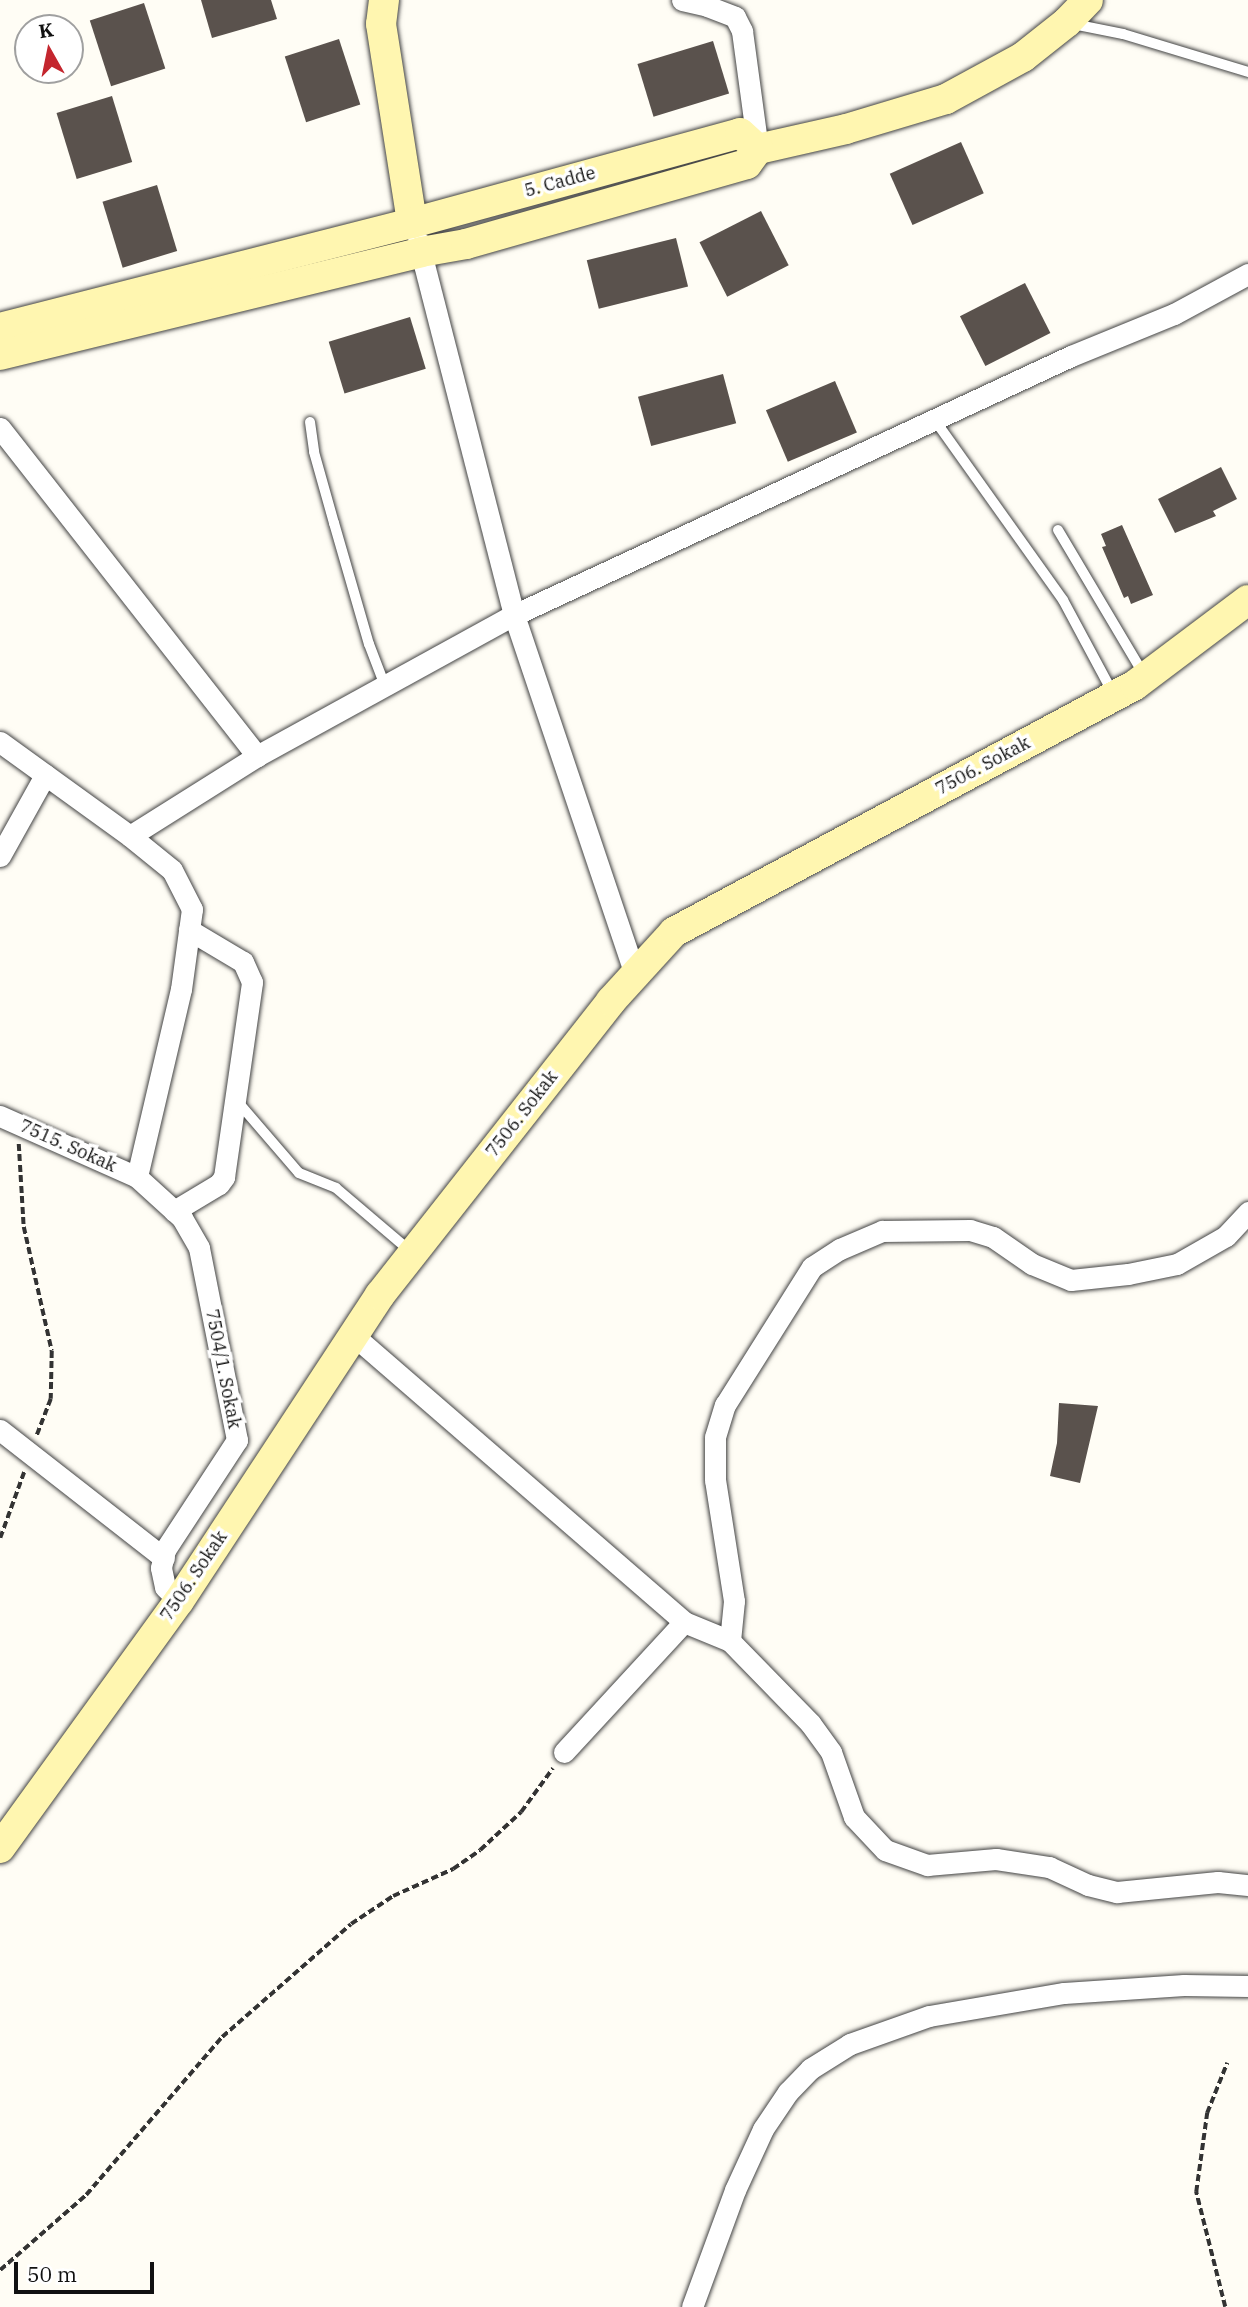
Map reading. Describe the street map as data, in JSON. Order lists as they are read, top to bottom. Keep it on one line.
{"streets":{"street":["5. Cadde","7506. Sokak","7515. Sokak","7504/1. Sokak"]},"crossings":[["7515. Sokak","7504/1. Sokak"]],"scale_bar":"50 m","north":"top"}
